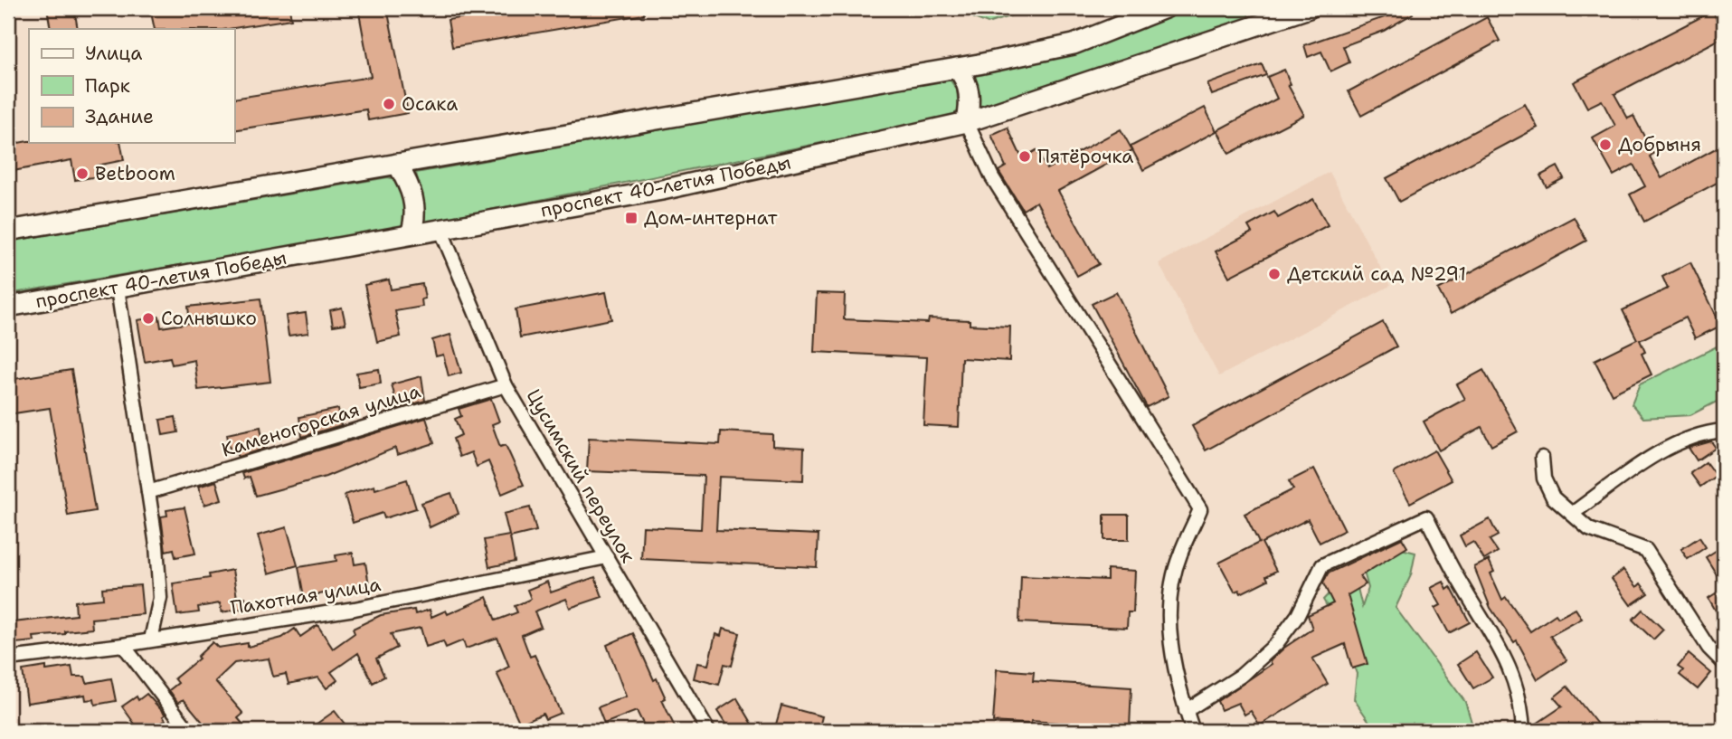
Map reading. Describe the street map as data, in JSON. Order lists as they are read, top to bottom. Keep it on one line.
{"streets":{"main road":["проспект 40-летия Победы"],"street":["Каменогорская улица","Цусимский переулок","Пахотная улица"]},"crossings":[["проспект 40-летия Победы","Цусимский переулок"],["Каменогорская улица","Цусимский переулок"],["Цусимский переулок","Пахотная улица"]],"places":{"other":["Осака","Добрыня","Пятёрочка","Betboom","Детский сад №291","Солнышко"],"transit":["Дом-интернат"]},"legend":["Улица","Парк","Здание"]}
